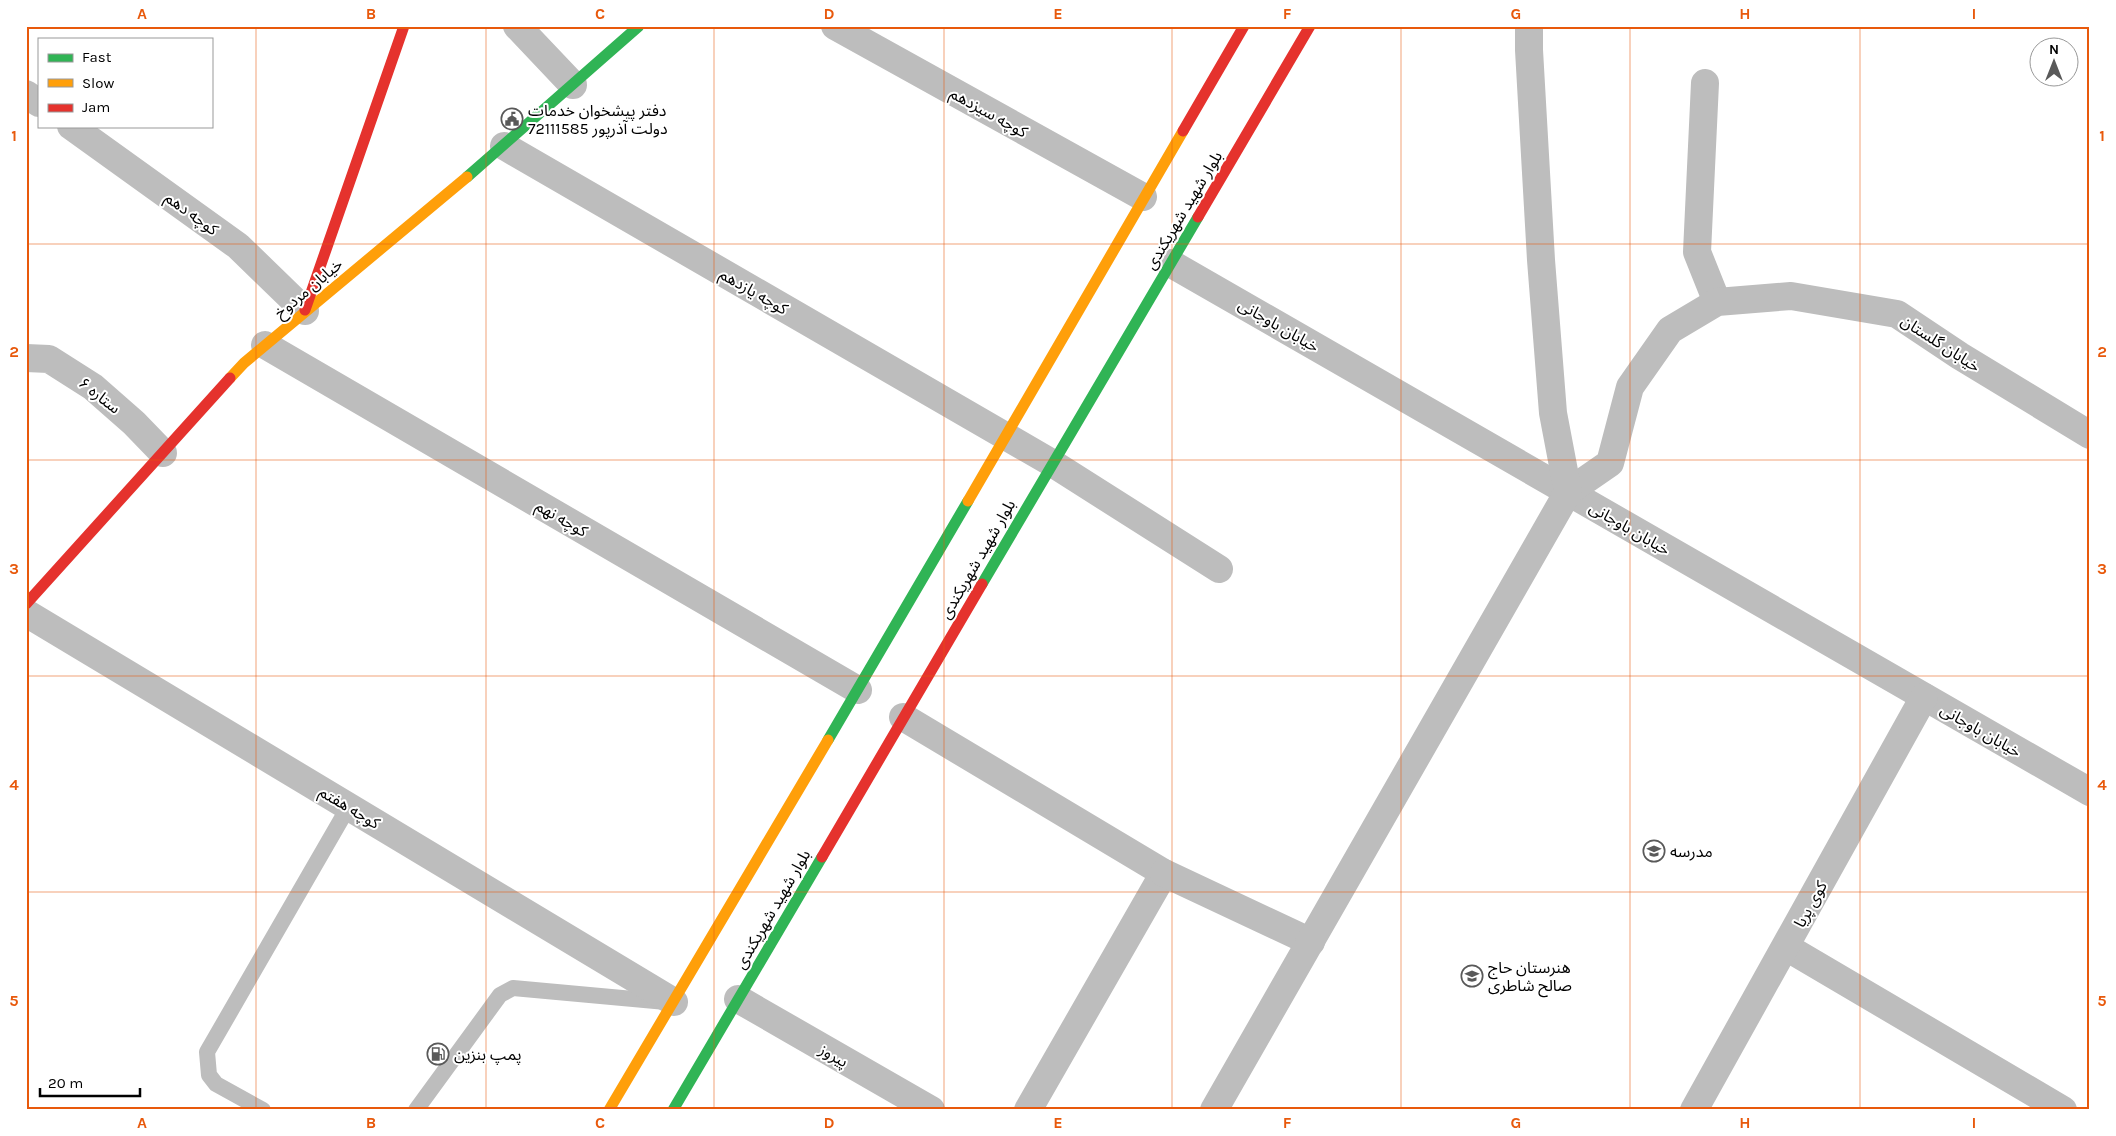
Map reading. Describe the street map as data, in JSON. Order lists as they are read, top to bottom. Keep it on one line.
{"streets":{"main road":["بلوار شهید شهریکندی","خیابان مردوخ"],"street":["کوچه سیزدهم","کوچه دهم","کوچه یازدهم","خیابان باوجانی","خیابان گلستان","ستاره ۶","کوچه نهم","کوچه هفتم","کوی پریا","پیروز"]},"crossings":[["بلوار شهید شهریکندی","کوچه یازدهم"],["بلوار شهید شهریکندی","خیابان باوجانی"],["بلوار شهید شهریکندی","پیروز"],["کوچه دهم","خیابان مردوخ"],["خیابان مردوخ","کوچه یازدهم"],["خیابان مردوخ","ستاره ۶"],["خیابان مردوخ","کوچه نهم"],["خیابان باوجانی","خیابان گلستان"],["خیابان باوجانی","کوی پریا"]],"places":{"public building":["دفتر پیشخوان خدمات دولت آذرپور 72111585"],"school or university":["مدرسه","هنرستان حاج صالح شاطری"],"fuel station":["پمپ بنزین"]},"legend":["Fast","Slow","Jam"],"scale_bar":"20 m","north":"top","grid":{"columns":["A","B","C","D","E","F","G","H","I"],"rows":["1","2","3","4","5"]}}
